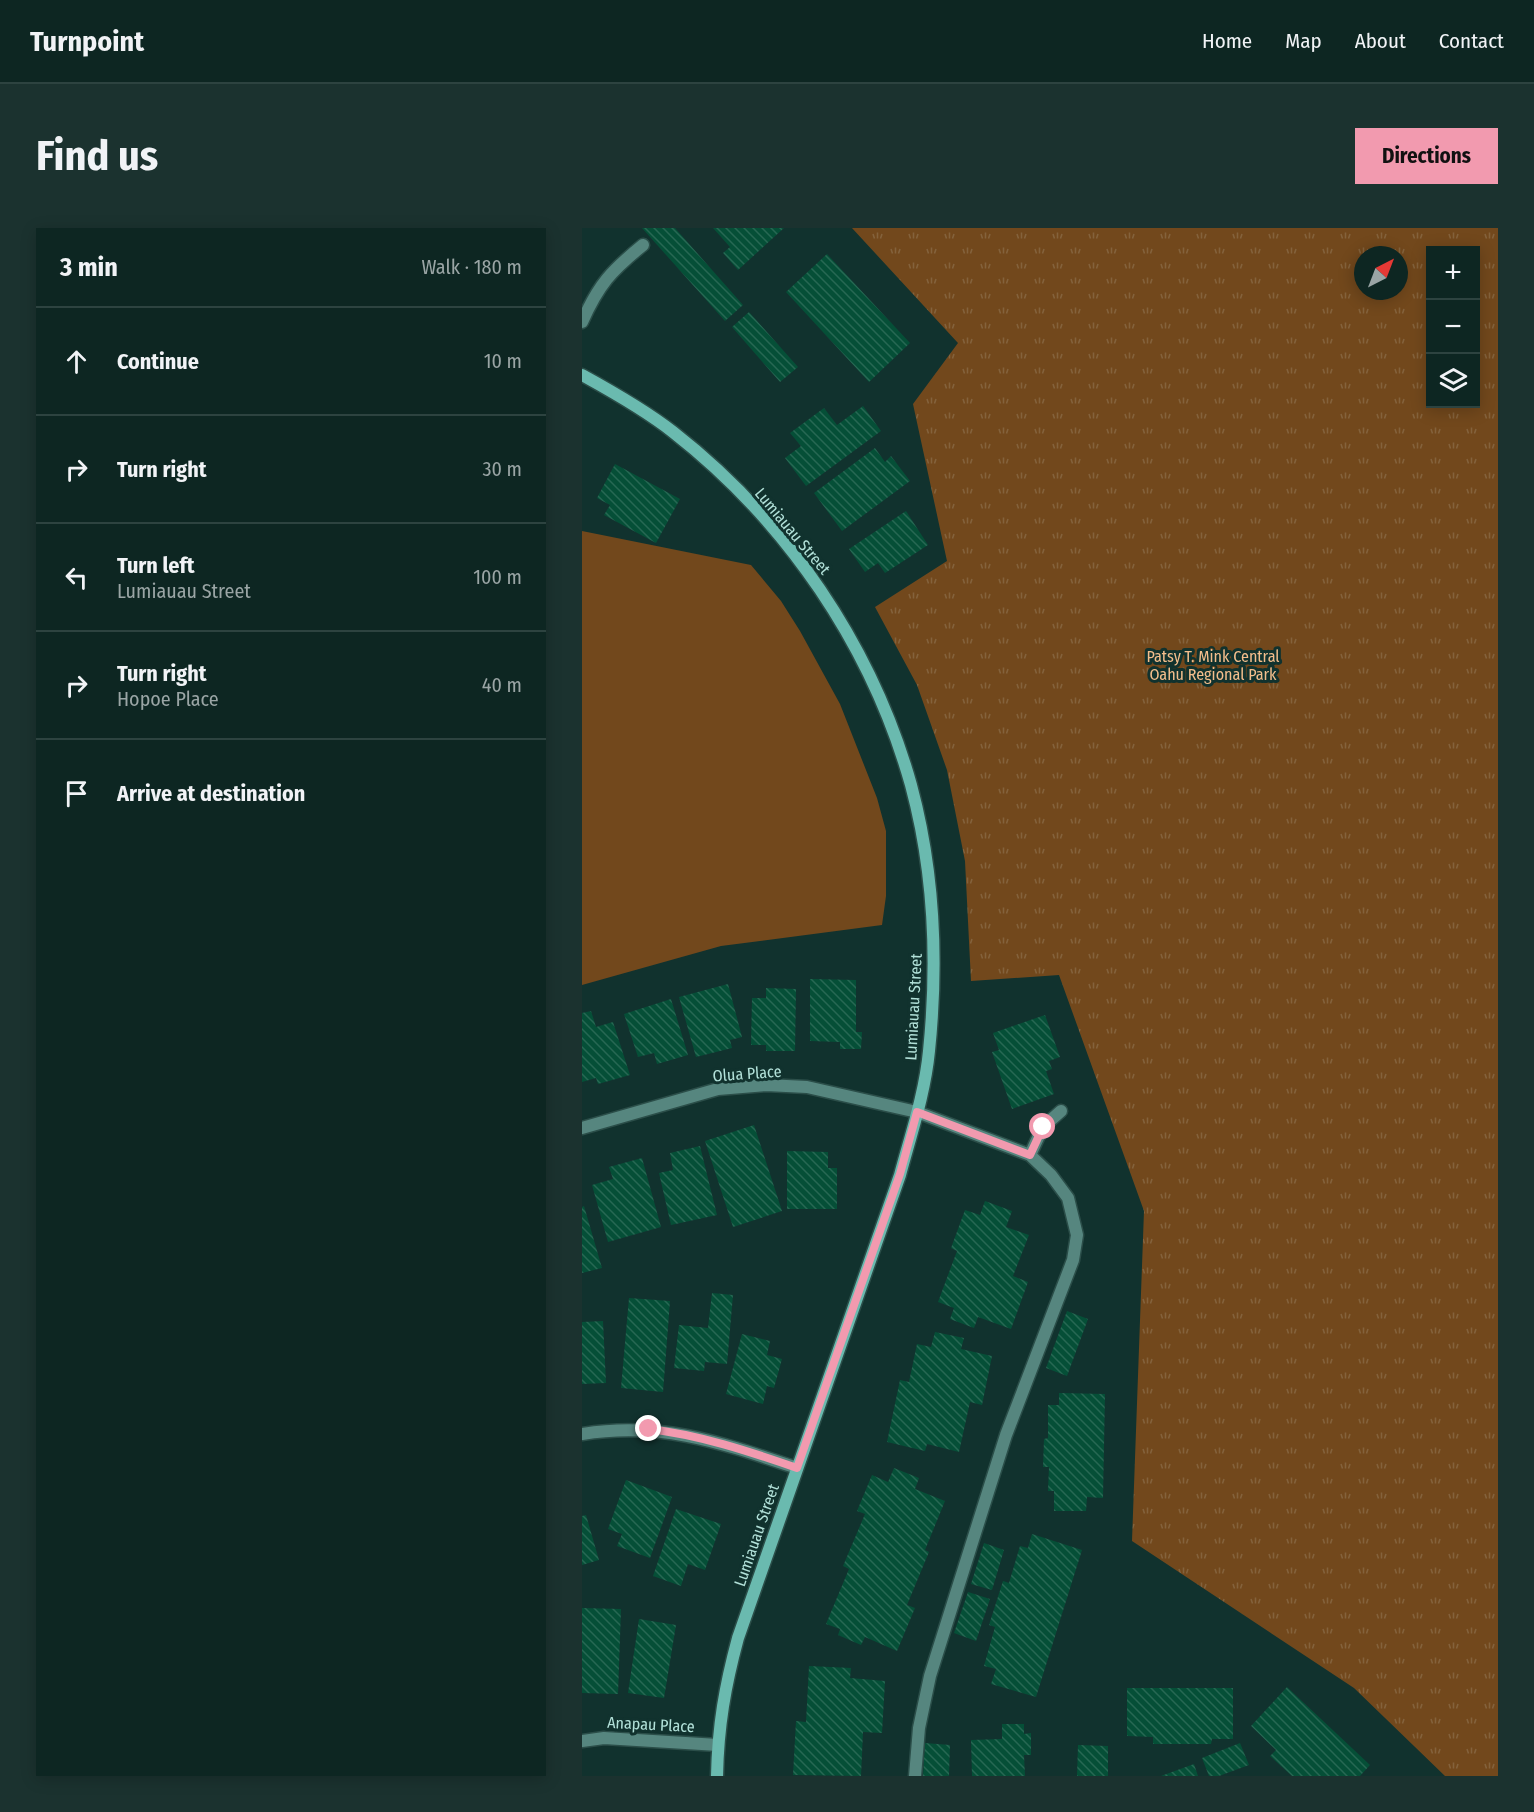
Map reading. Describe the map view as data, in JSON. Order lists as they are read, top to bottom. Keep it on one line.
{"streets":{"street":["Lumiauau Street","Olua Place","Anapau Place"]},"crossings":[["Lumiauau Street","Olua Place"],["Lumiauau Street","Anapau Place"]],"parks":["Patsy T. Mink Central Oahu Regional Park"],"north":"top right","page":{"header":"Turnpoint","nav":["Home","Map","About","Contact"],"buttons":"Directions","title":"Find us","heading":["3 min","Walk · 180 m"],"map_buttons":["+","−"],"list":[["Continue","10 m"],["Turn right","30 m"],["Turn left","Lumiauau Street","100 m"],["Turn right","Hopoe Place","40 m"],"Arrive at destination"]}}
